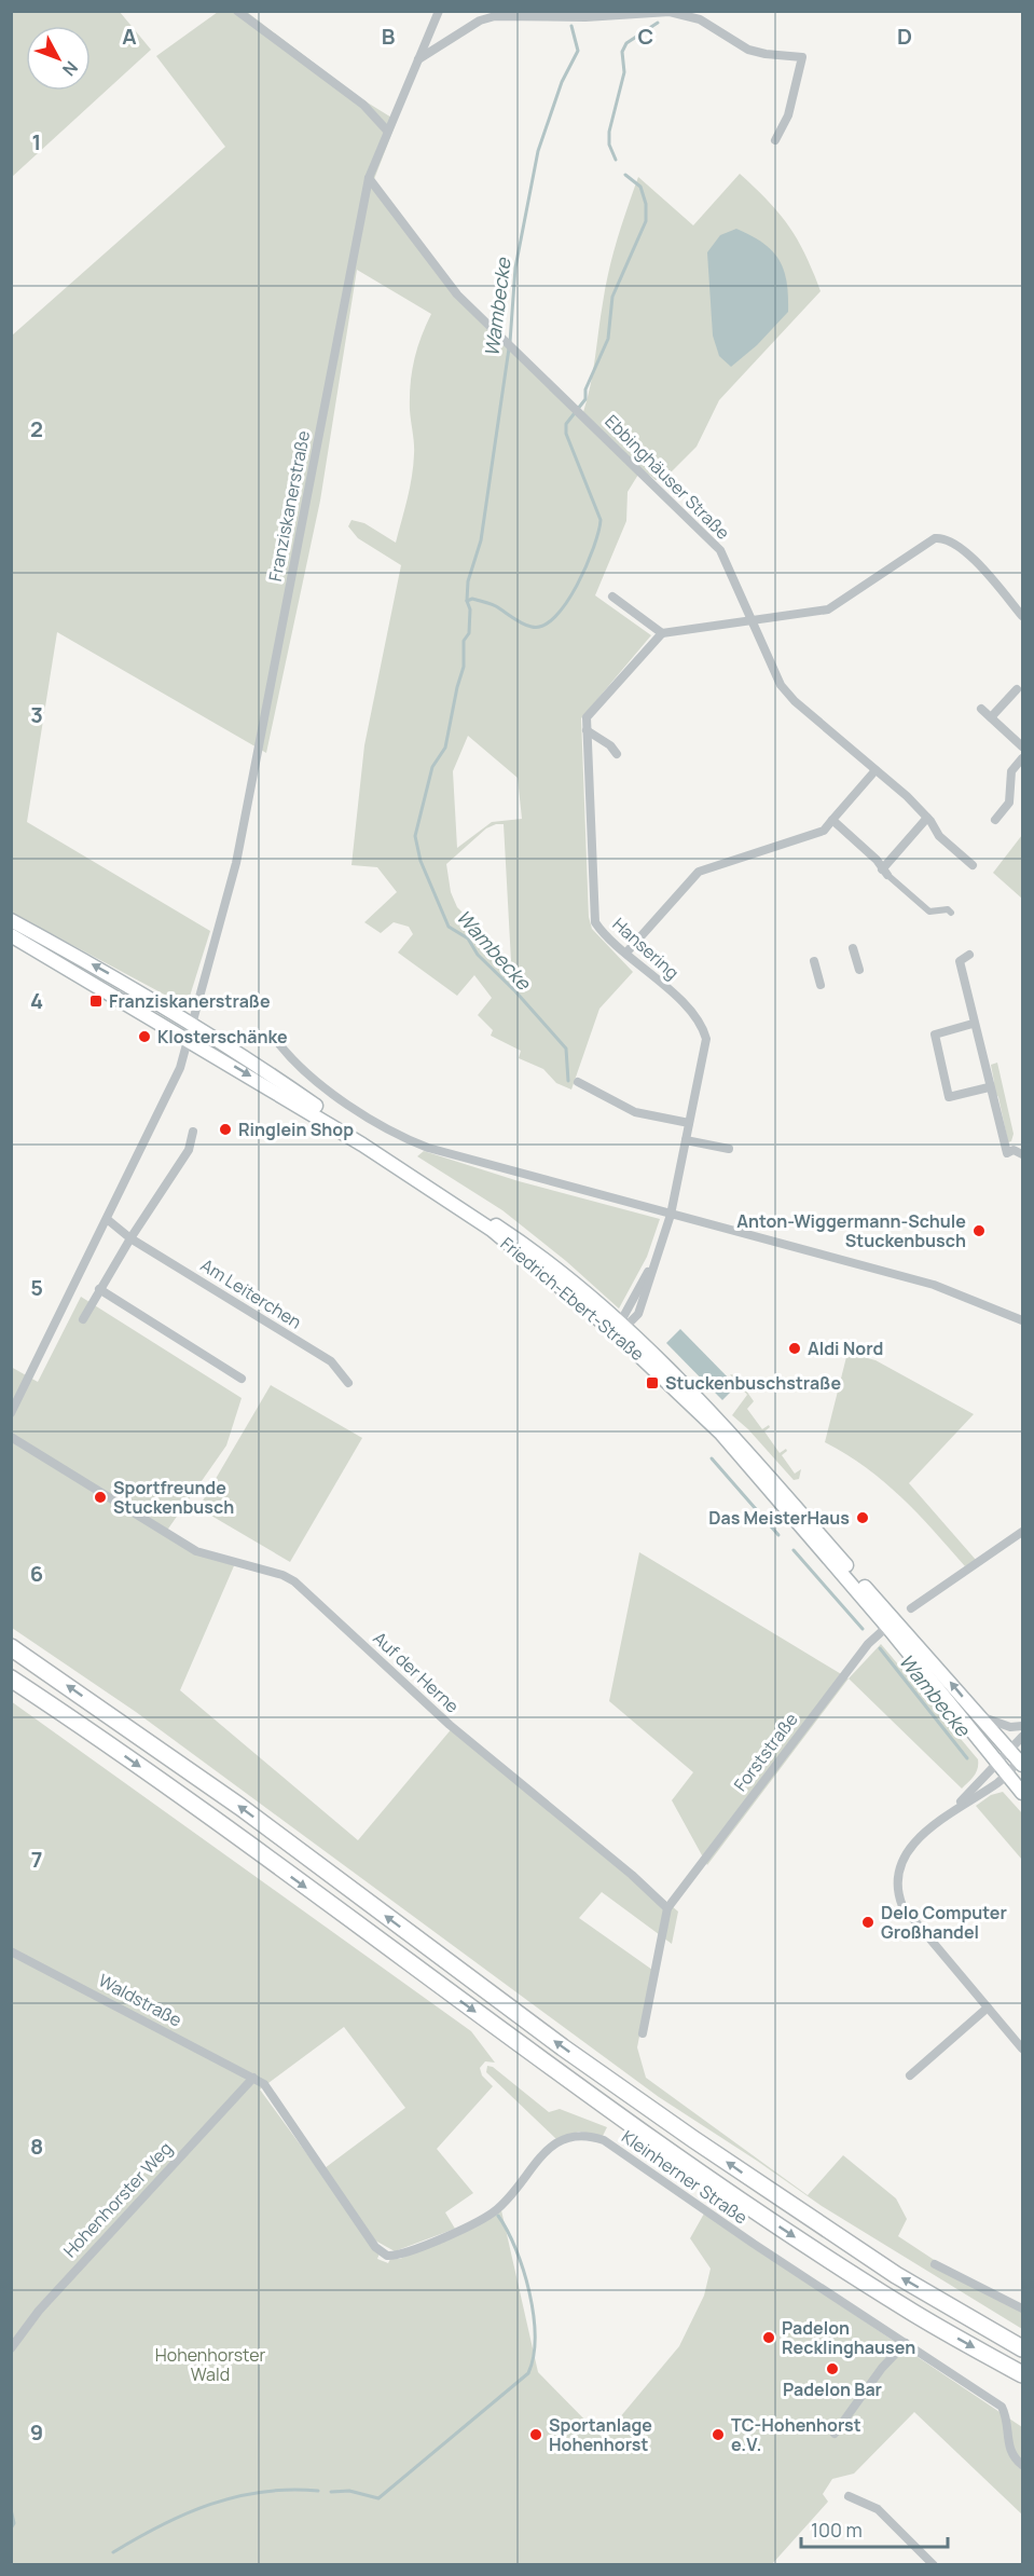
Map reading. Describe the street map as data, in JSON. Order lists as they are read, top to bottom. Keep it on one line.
{"streets":{"main road":["Friedrich-Ebert-Straße"],"street":["Ebbinghäuser Straße","Franziskanerstraße","Hansering","Am Leiterchen","Auf der Herne","Forststraße","Waldstraße","Kleinherner Straße","Hohenhorster Weg"]},"crossings":[["Ebbinghäuser Straße","Franziskanerstraße"],["Franziskanerstraße","Friedrich-Ebert-Straße"],["Hansering","Friedrich-Ebert-Straße"],["Friedrich-Ebert-Straße","Forststraße"],["Auf der Herne","Forststraße"],["Waldstraße","Kleinherner Straße"],["Waldstraße","Hohenhorster Weg"],["Kleinherner Straße","Hohenhorster Weg"]],"water":["Wambecke"],"parks":["Hohenhorster Wald"],"places":{"transit":["Franziskanerstraße","Stuckenbuschstraße"],"other":["Klosterschänke","Ringlein Shop","Anton-Wiggermann-Schule Stuckenbusch","Aldi Nord","Sportfreunde Stuckenbusch","Das MeisterHaus","Delo Computer Großhandel","Padelon Recklinghausen","Padelon Bar","Sportanlage Hohenhorst","TC-Hohenhorst e.V."]},"scale_bar":"100 m","north":"bottom right","grid":{"columns":["A","B","C","D"],"rows":["1","2","3","4","5","6","7","8","9"]}}
